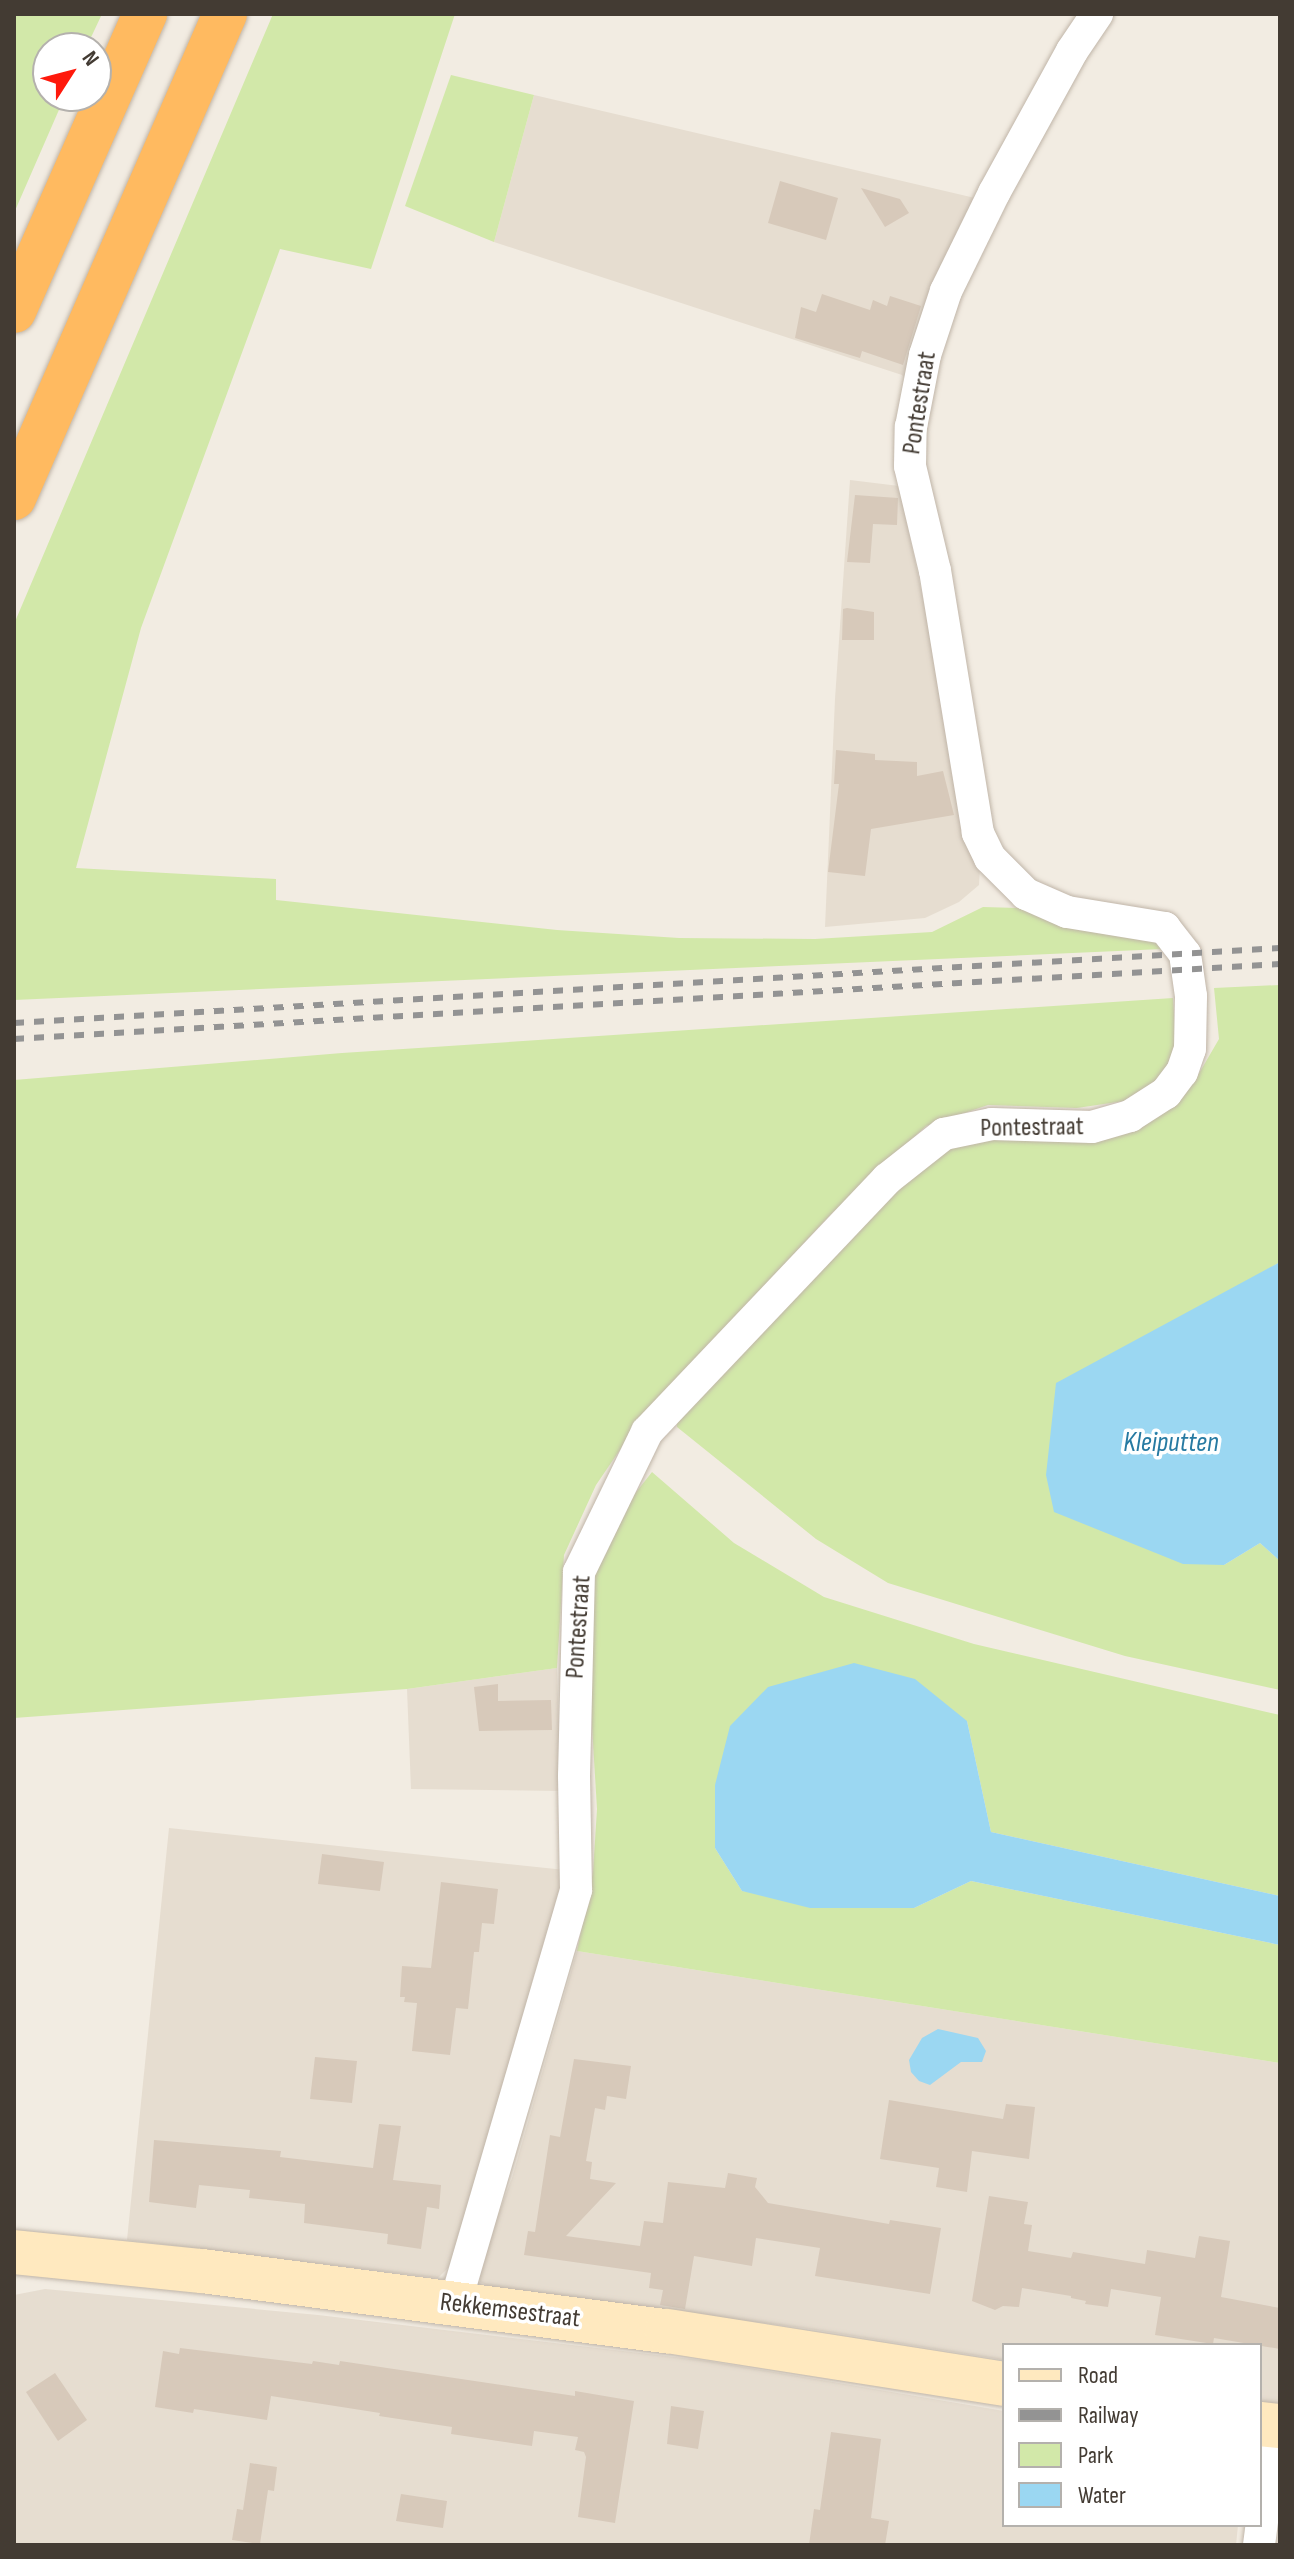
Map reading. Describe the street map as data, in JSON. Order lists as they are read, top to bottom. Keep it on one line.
{"streets":{"street":["Pontestraat","Rekkemsestraat"]},"crossings":[["Pontestraat","Rekkemsestraat"]],"water":["Kleiputten"],"legend":["Road","Railway","Park","Water"],"north":"top right"}
